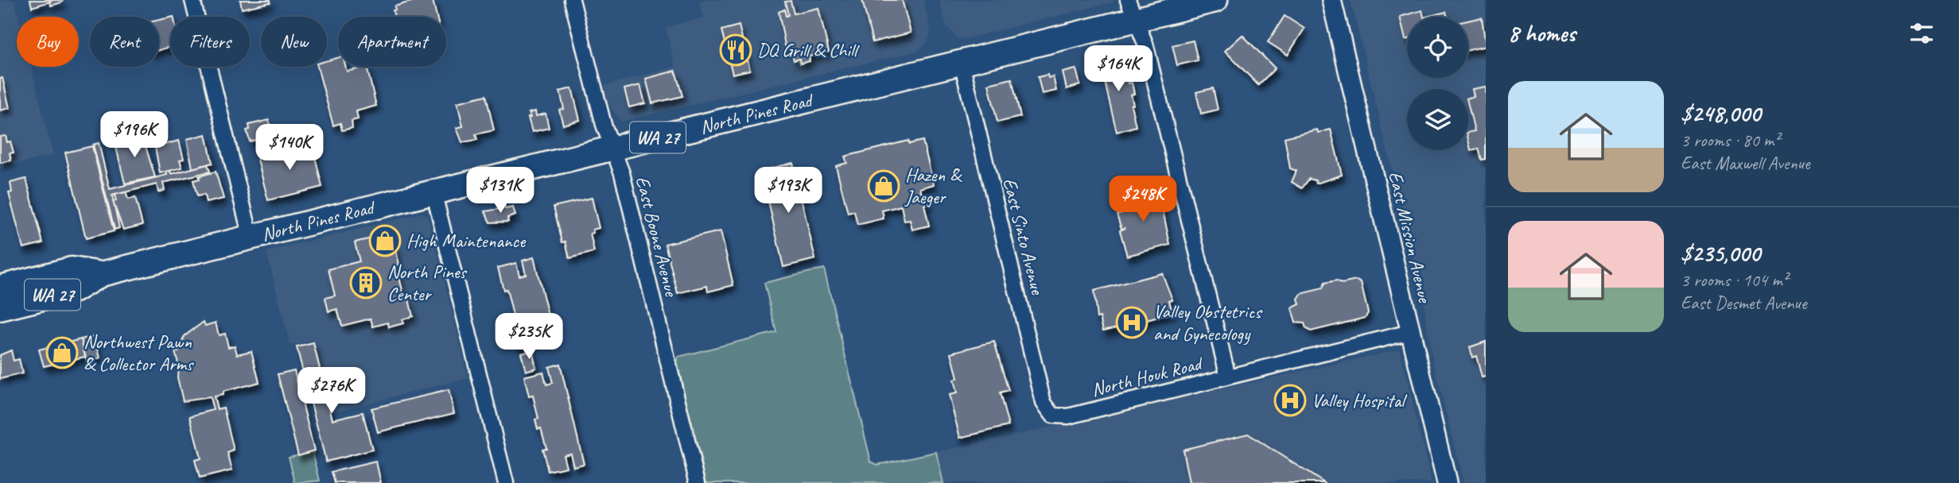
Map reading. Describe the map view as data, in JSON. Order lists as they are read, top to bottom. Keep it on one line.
{"streets":{"main road":["North Pines Road","WA 27"],"street":["East Boone Avenue","East Sinto Avenue","East Mission Avenue","North Houk Road"]},"crossings":[["North Pines Road","East Boone Avenue"],["North Pines Road","East Sinto Avenue"],["East Sinto Avenue","North Houk Road"],["East Mission Avenue","North Houk Road"]],"places":{"restaurant":["DQ Grill & Chill"],"shop":["Hazen & Jaeger","High Maintenance","Northwest Pawn & Collector Arms"],"building":["North Pines Center"],"hospital":["Valley Obstetrics and Gynecology","Valley Hospital"]},"page":{"heading":"8 homes","chip":["Buy","Rent","Filters","New","Apartment"],"price":["$164K","$196K","$140K","$131K","$193K","$248K","$235K","$276K"],"list":[{"name":"$248,000","note":"3 rooms · 80 m² · East Maxwell Avenue"},{"name":"$235,000","note":"3 rooms · 104 m² · East Desmet Avenue"}]}}
